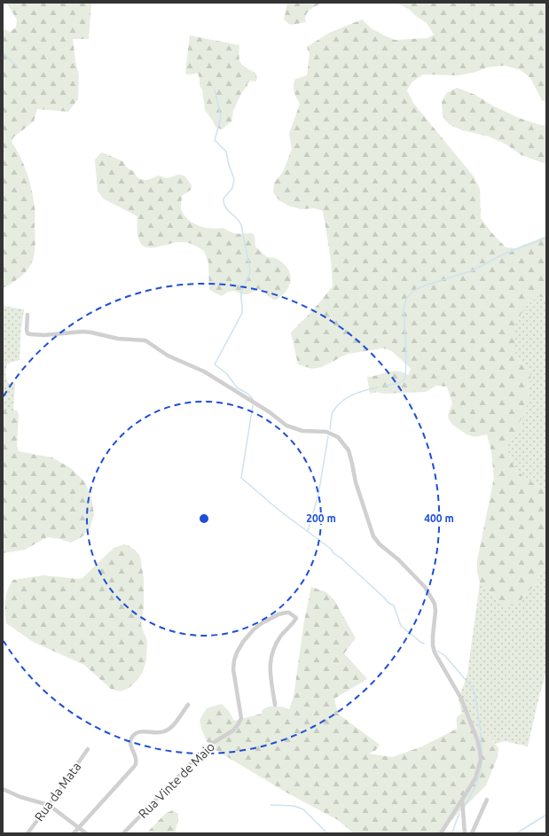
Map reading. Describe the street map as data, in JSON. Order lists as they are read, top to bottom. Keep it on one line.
{"streets":{"street":["Rua Vinte de Maio","Rua da Mata"]},"rings":["200 m","400 m"]}
